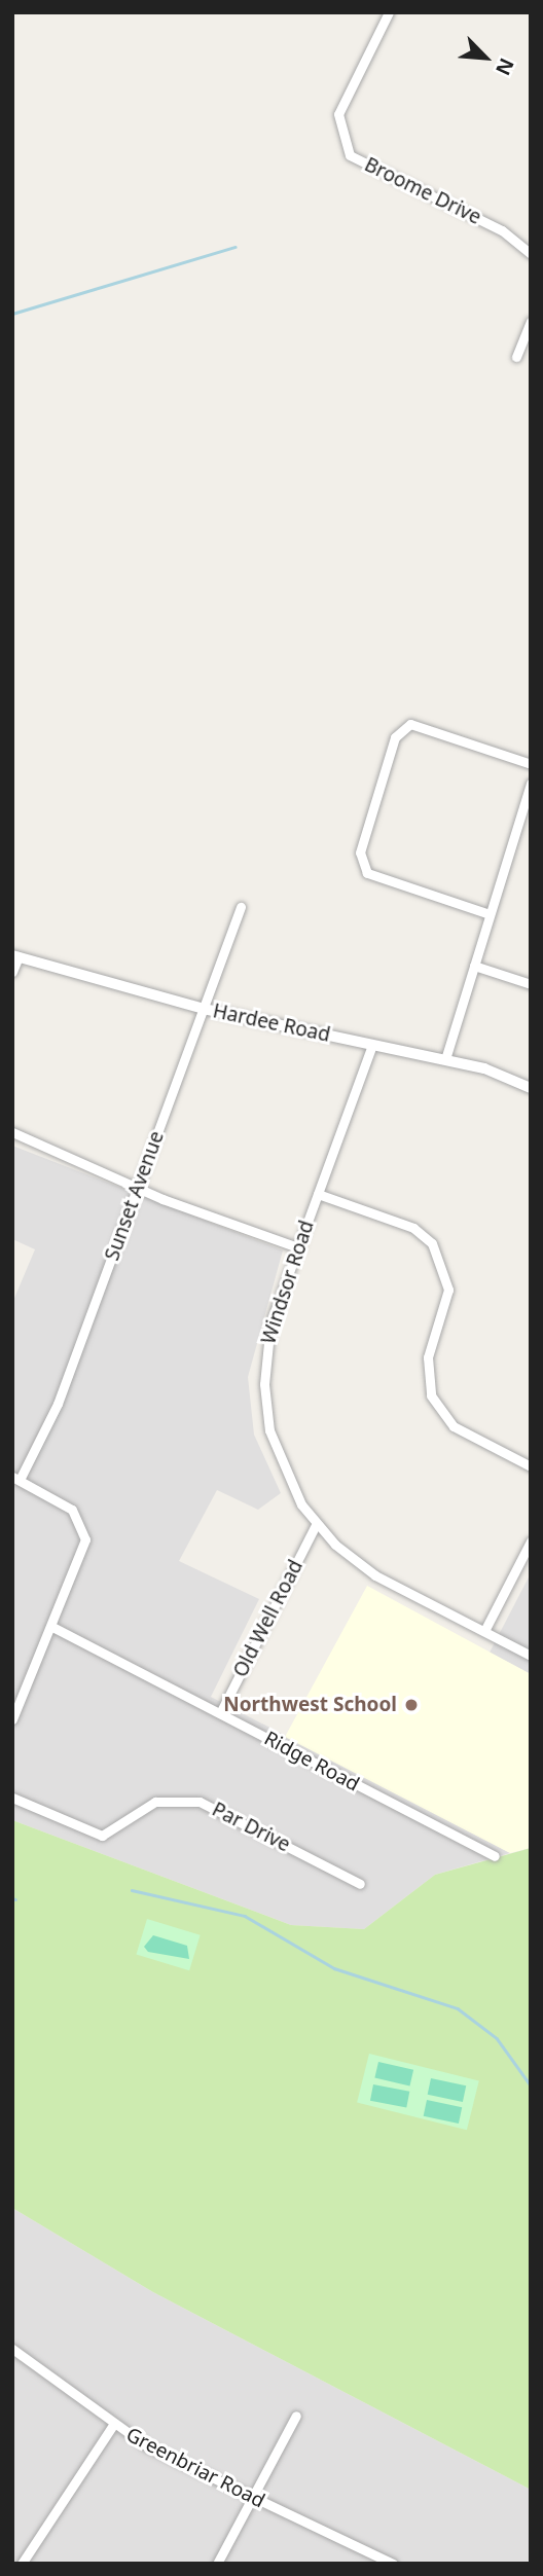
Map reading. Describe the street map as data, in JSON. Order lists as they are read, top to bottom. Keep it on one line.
{"streets":{"street":["Broome Drive","Hardee Road","Sunset Avenue","Windsor Road","Old Well Road","Ridge Road","Par Drive","Greenbriar Road"]},"crossings":[["Hardee Road","Sunset Avenue"],["Hardee Road","Windsor Road"],["Windsor Road","Old Well Road"],["Old Well Road","Ridge Road"]],"places":["Northwest School"],"north":"bottom right"}
